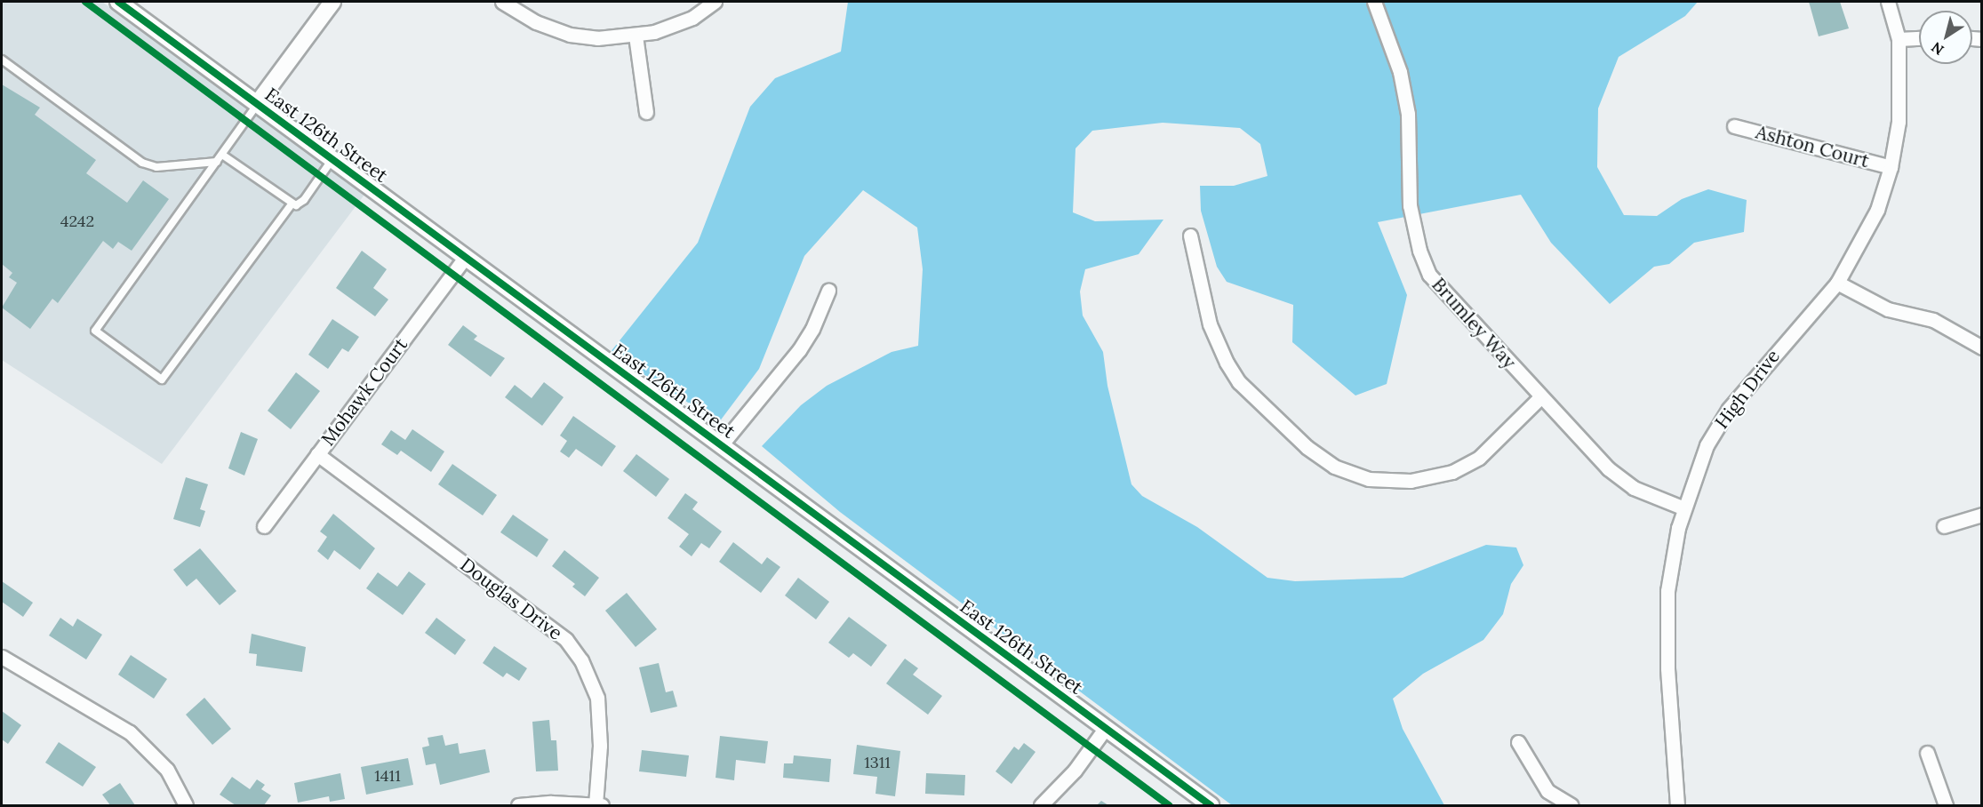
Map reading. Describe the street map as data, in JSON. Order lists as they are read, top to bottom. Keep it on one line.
{"streets":{"street":["East 126th Street","Ashton Court","Brumley Way","High Drive","Mohawk Court","Douglas Drive"]},"crossings":[["East 126th Street","Mohawk Court"],["Ashton Court","High Drive"],["Brumley Way","High Drive"],["Mohawk Court","Douglas Drive"]],"house_numbers":["4242","1311","1411"],"north":"bottom left"}
